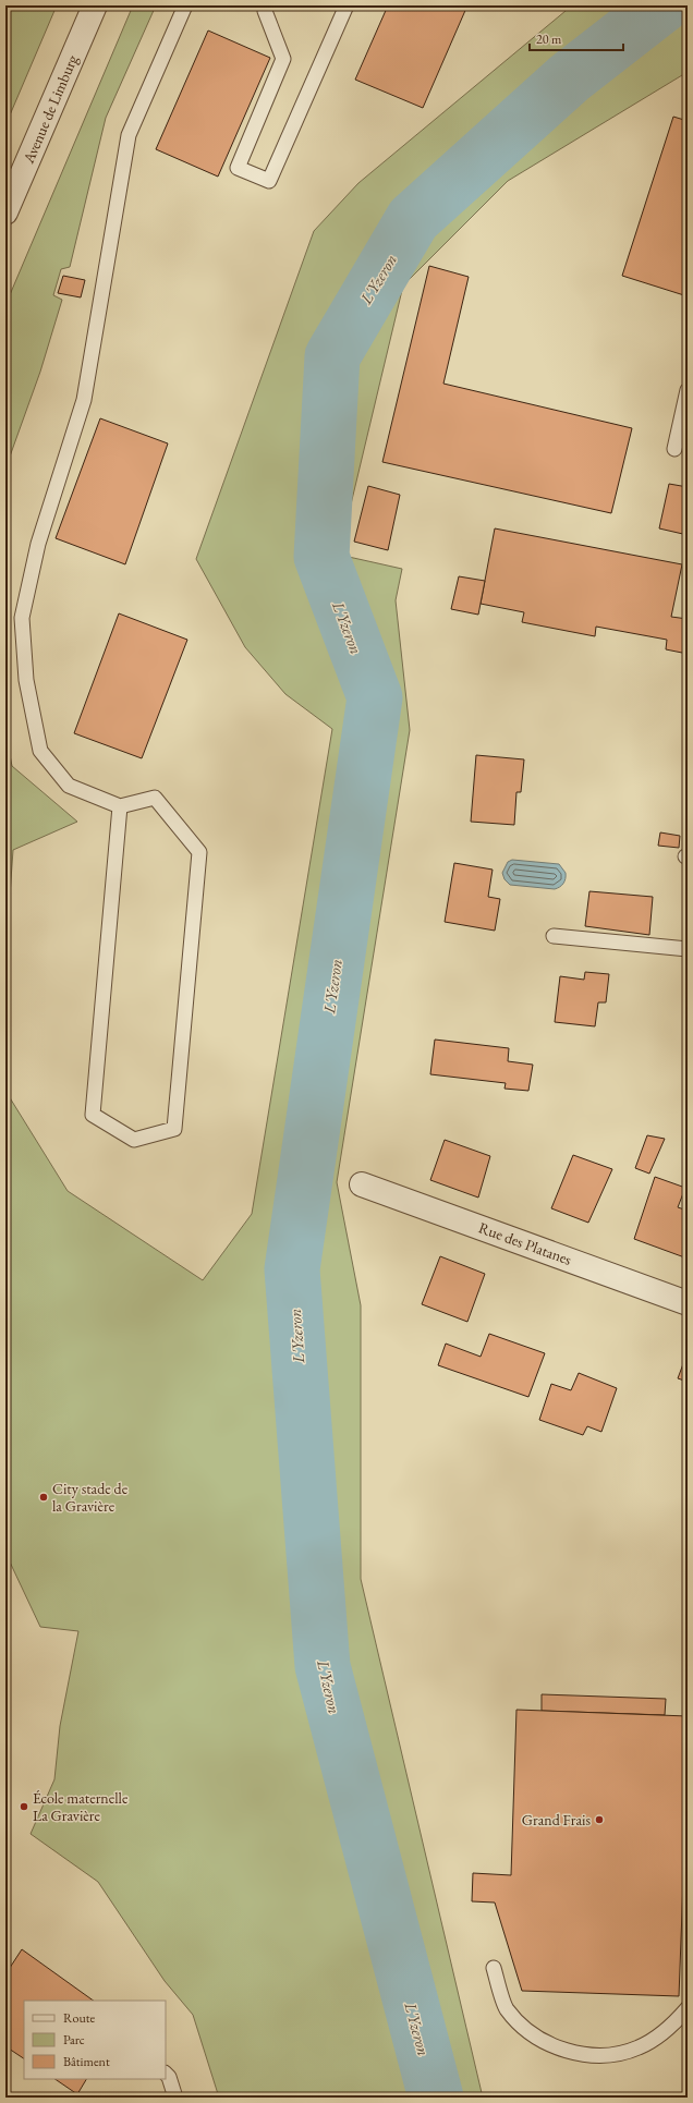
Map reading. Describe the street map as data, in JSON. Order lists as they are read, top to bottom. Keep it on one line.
{"streets":{"street":["Avenue de Limburg","Rue des Platanes"]},"water":["L'Yzeron"],"places":["City stade de la Gravière","École maternelle La Gravière","Grand Frais"],"legend":["Route","Parc","Bâtiment"],"scale_bar":"20 m"}
